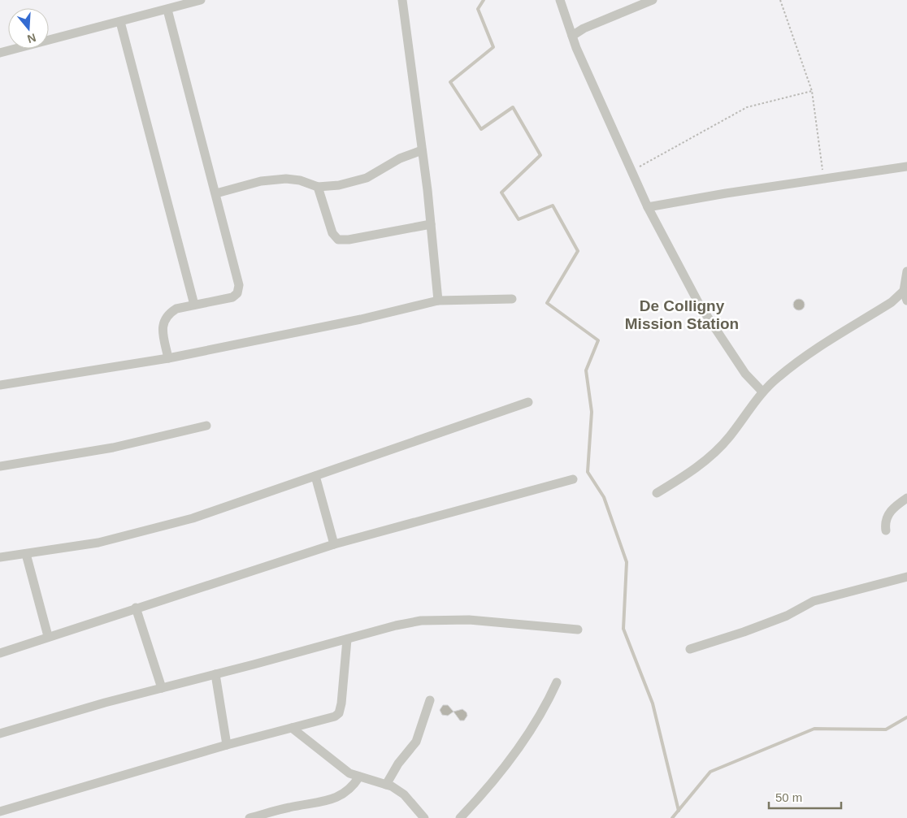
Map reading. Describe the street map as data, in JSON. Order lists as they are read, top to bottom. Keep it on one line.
{"districts":["De Colligny Mission Station"],"scale_bar":"50 m","north":"bottom"}
